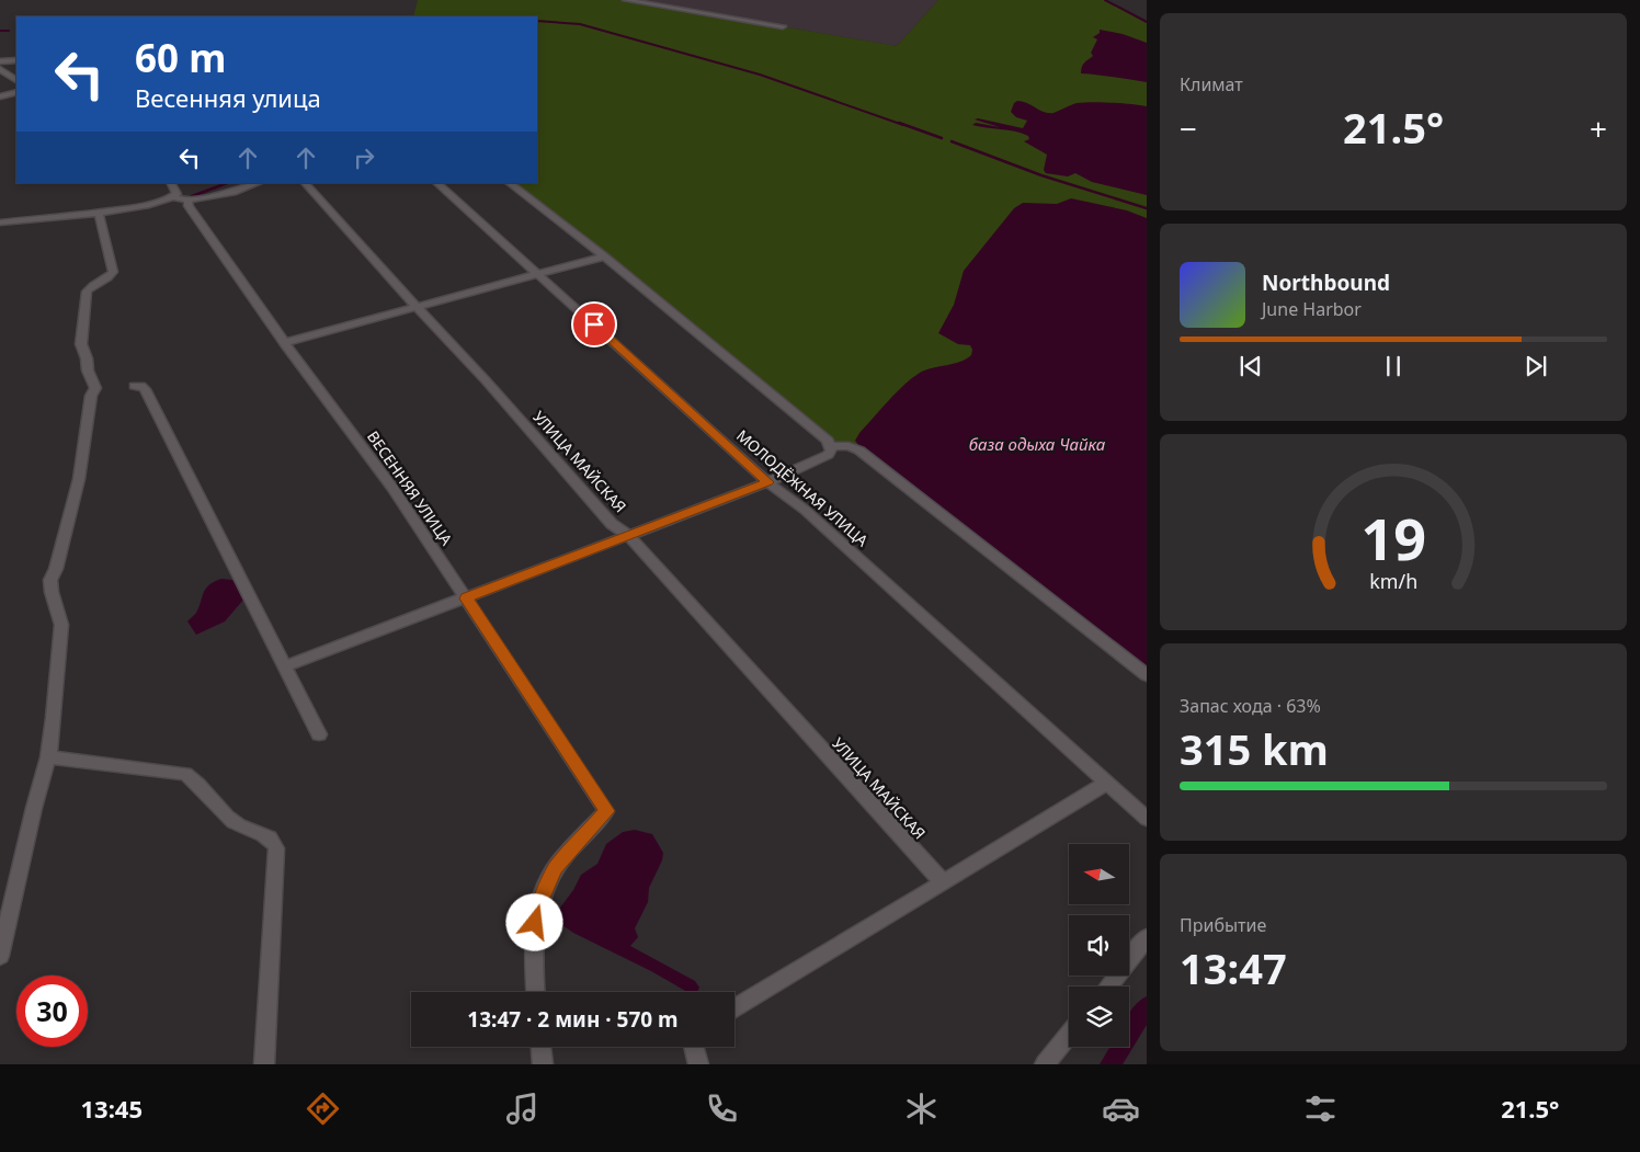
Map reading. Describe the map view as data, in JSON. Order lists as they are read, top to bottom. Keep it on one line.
{"streets":{"street":["УЛИЦА МАЙСКАЯ","ВЕСЕННЯЯ УЛИЦА","МОЛОДЁЖНАЯ УЛИЦА"]},"water":["база одыха Чайка"],"north":"left","page":{"tile":["Климат",["Запас хода · 63%","315 km"],["Прибытие","13:47"]],"turn":["60 m","Весенняя улица"],"heat":["−","21.5°","+"],"song":["Northbound","June Harbor"],"limit":"30","trip":"13:47 · 2 мин · 570 m","tabs":["13:45","21.5°"],"gauge":["19","km/h"]}}
